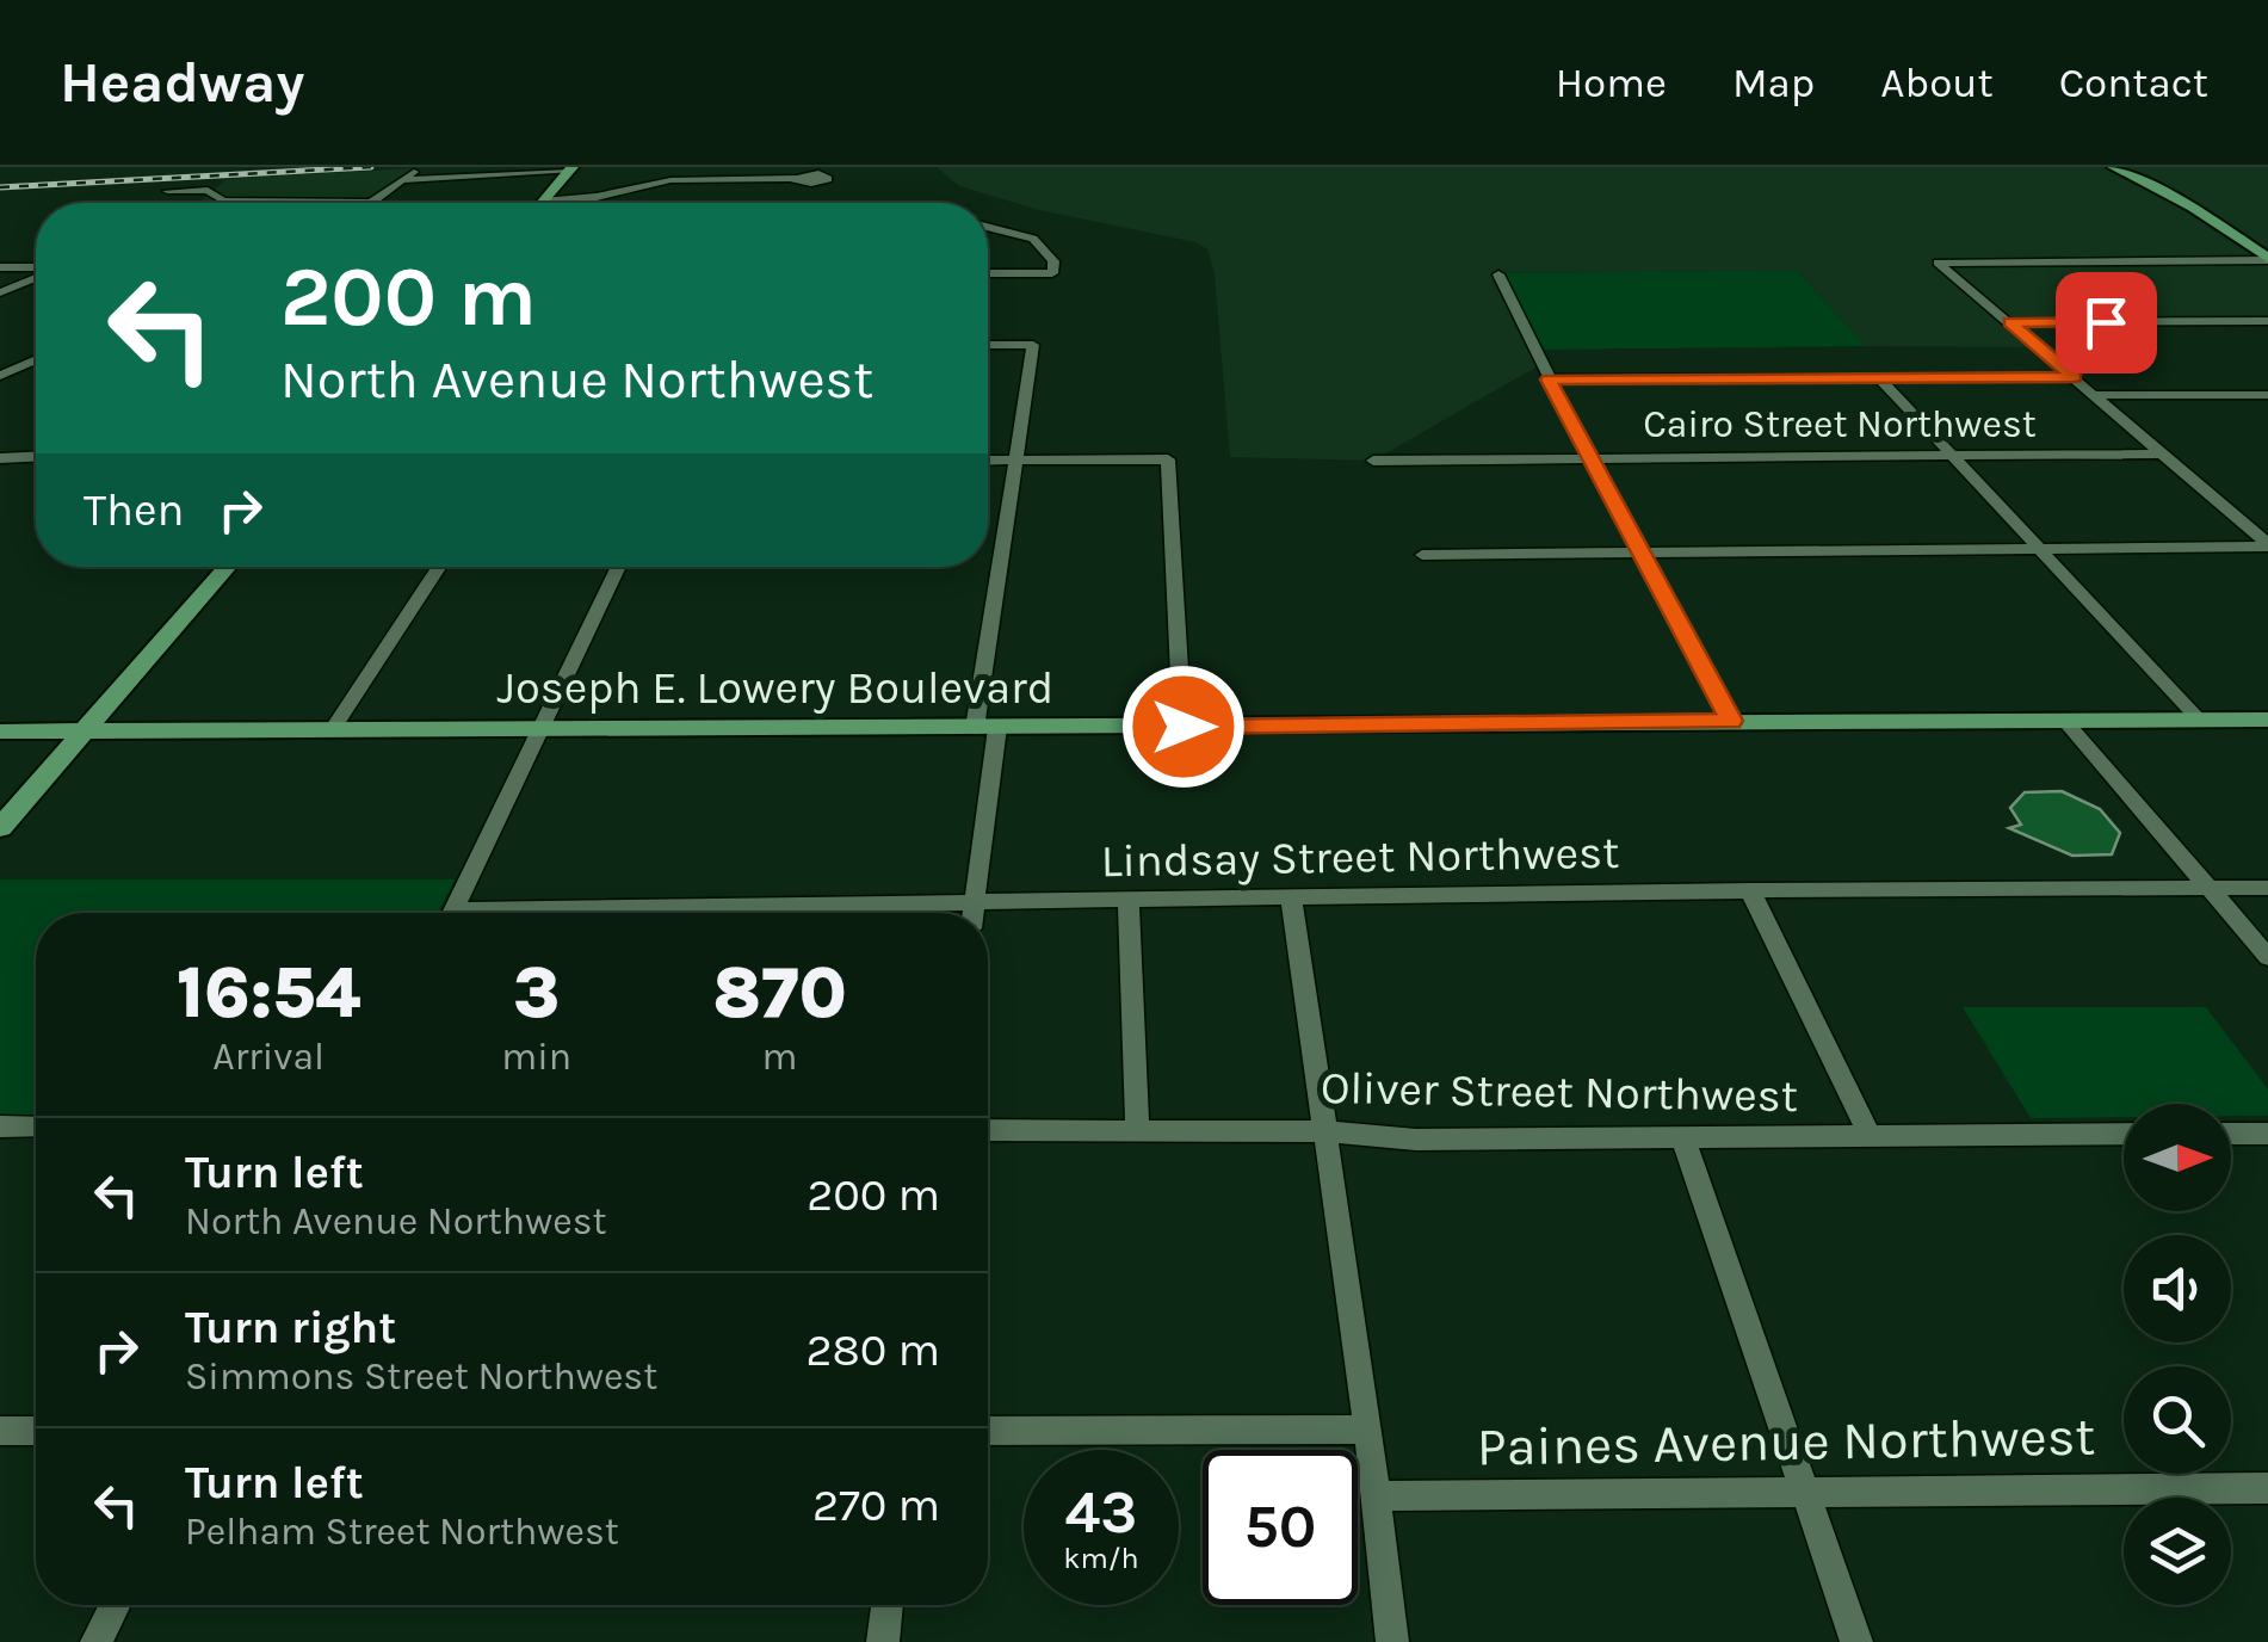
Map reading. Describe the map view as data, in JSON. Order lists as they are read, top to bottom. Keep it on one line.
{"streets":{"main road":["Joseph E. Lowery Boulevard"],"street":["Cairo Street Northwest","Lindsay Street Northwest","Oliver Street Northwest","Paines Avenue Northwest"]},"north":"right","page":{"header":"Headway","nav":["Home","Map","About","Contact"],"turn":["200 m","North Avenue Northwest"],"then":"Then","eta":["16:54","Arrival","3","min","870","m"],"list":[{"name":"Turn left","note":"North Avenue Northwest","value":"200 m"},{"name":"Turn right","note":"Simmons Street Northwest","value":"280 m"},{"name":"Turn left","note":"Pelham Street Northwest","value":"270 m"}],"speed":"43 km/h","limit":"50"}}
